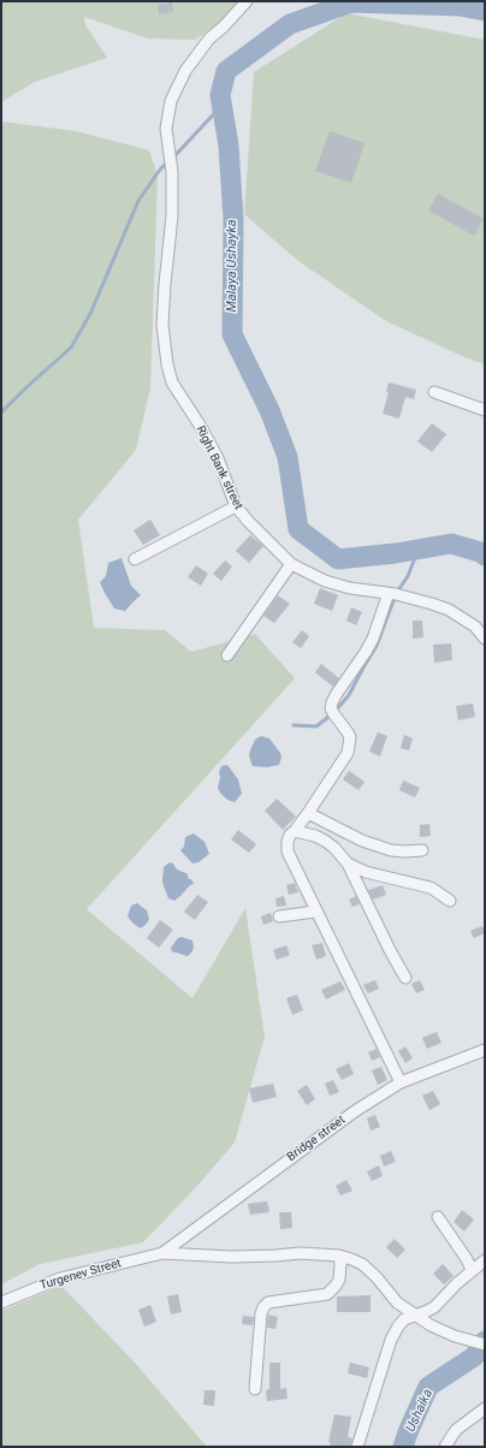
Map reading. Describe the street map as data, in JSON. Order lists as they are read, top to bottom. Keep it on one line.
{"streets":{"street":["Right Bank street","Bridge street","Turgenev Street"]},"crossings":[["Bridge street","Turgenev Street"]],"water":["Malaya Ushayka","Ushaika"]}
